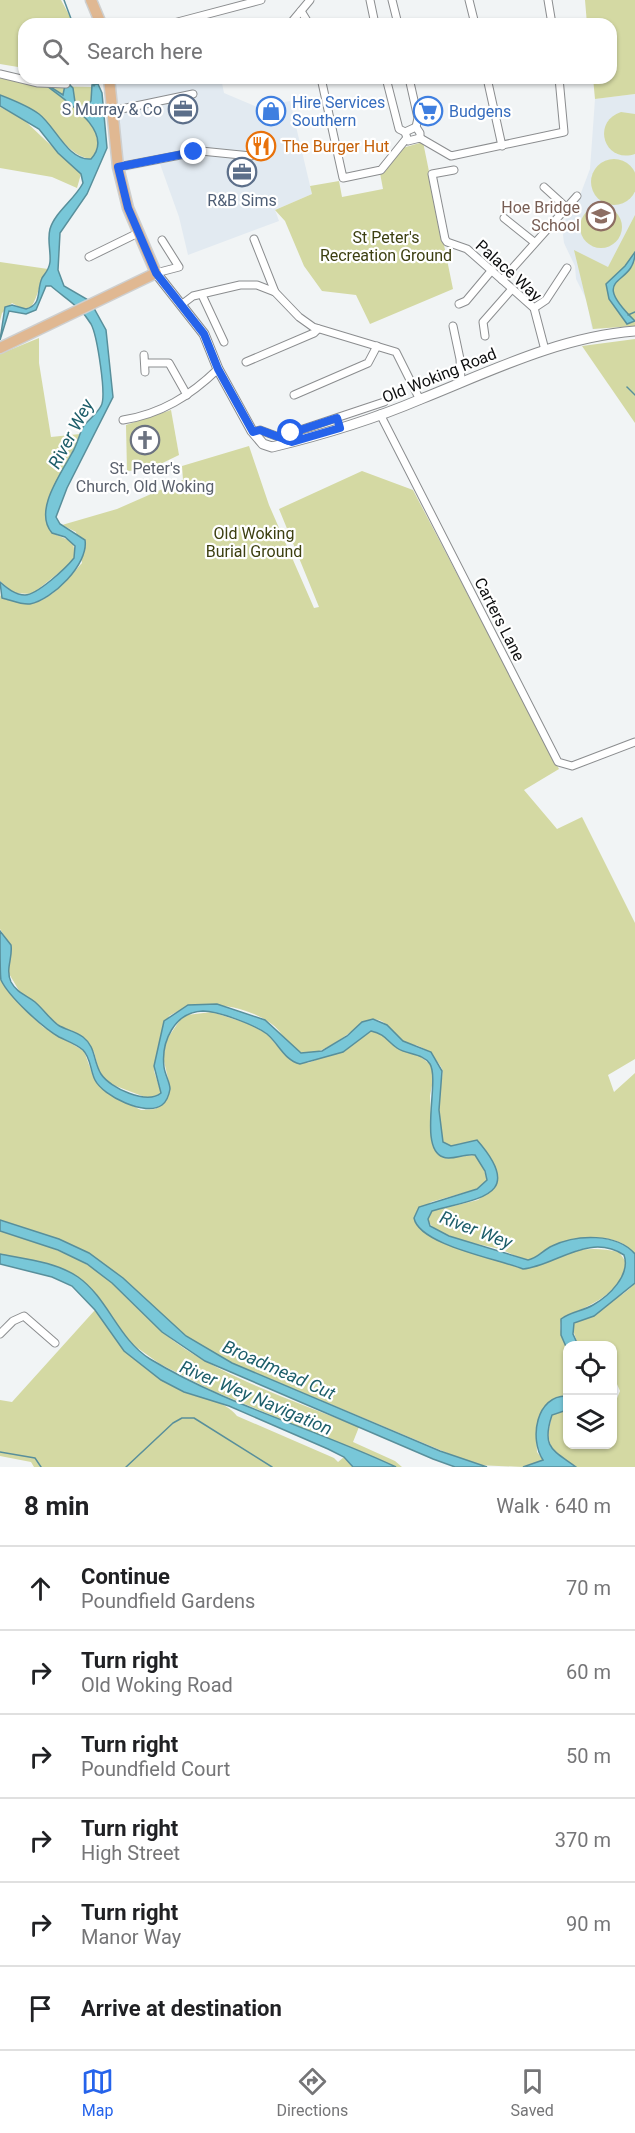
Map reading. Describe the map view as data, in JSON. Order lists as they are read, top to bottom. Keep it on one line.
{"streets":{"main road":["Old Woking Road"],"street":["Palace Way","Carters Lane"]},"crossings":[["Palace Way","Old Woking Road"],["Old Woking Road","Carters Lane"]],"water":["River Wey","Broadmead Cut","River Wey Navigation"],"parks":["St Peter's Recreation Ground","Old Woking Burial Ground"],"places":{"office":["S Murray & Co","R&B Sims"],"shop":["Hire Services Southern"],"supermarket":["Budgens"],"restaurant":["The Burger Hut"],"school or university":["Hoe Bridge School"],"church":["St. Peter's Church, Old Woking"]},"page":{"search":"Search here","heading":["8 min","Walk · 640 m"],"list":[["Continue","Poundfield Gardens","70 m"],["Turn right","Old Woking Road","60 m"],["Turn right","Poundfield Court","50 m"],["Turn right","High Street","370 m"],["Turn right","Manor Way","90 m"],"Arrive at destination"],"nav":["Map","Directions","Saved"]}}
